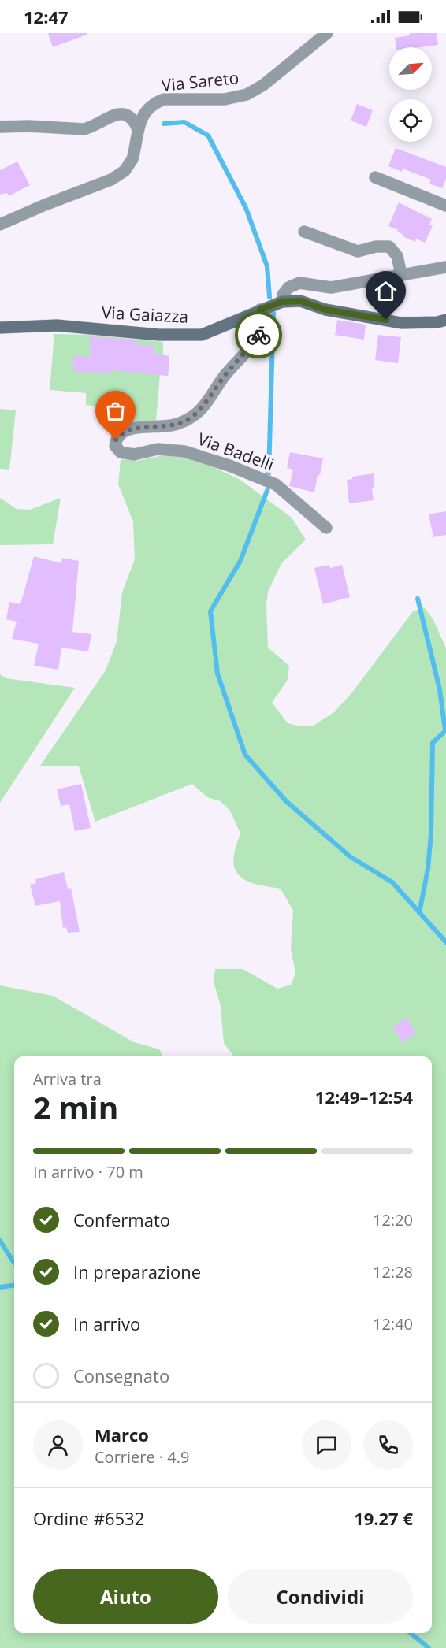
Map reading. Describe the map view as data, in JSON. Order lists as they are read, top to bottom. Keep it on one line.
{"streets":{"main road":["Via Gaiazza"],"street":["Via Sareto","Via Badelli"]},"crossings":[["Via Gaiazza","Via Badelli"]],"north":"top right","page":{"status":"12:47","heading":["2 min","Arriva tra","12:49–12:54"],"panel":["Marco","Corriere · 4.9","Ordine #6532","19.27 €"],"bar":"In arrivo · 70 m","list":[["Confermato","12:20"],["In preparazione","12:28"],["In arrivo","12:40"],"Consegnato"],"buttons":["Aiuto","Condividi"]}}
